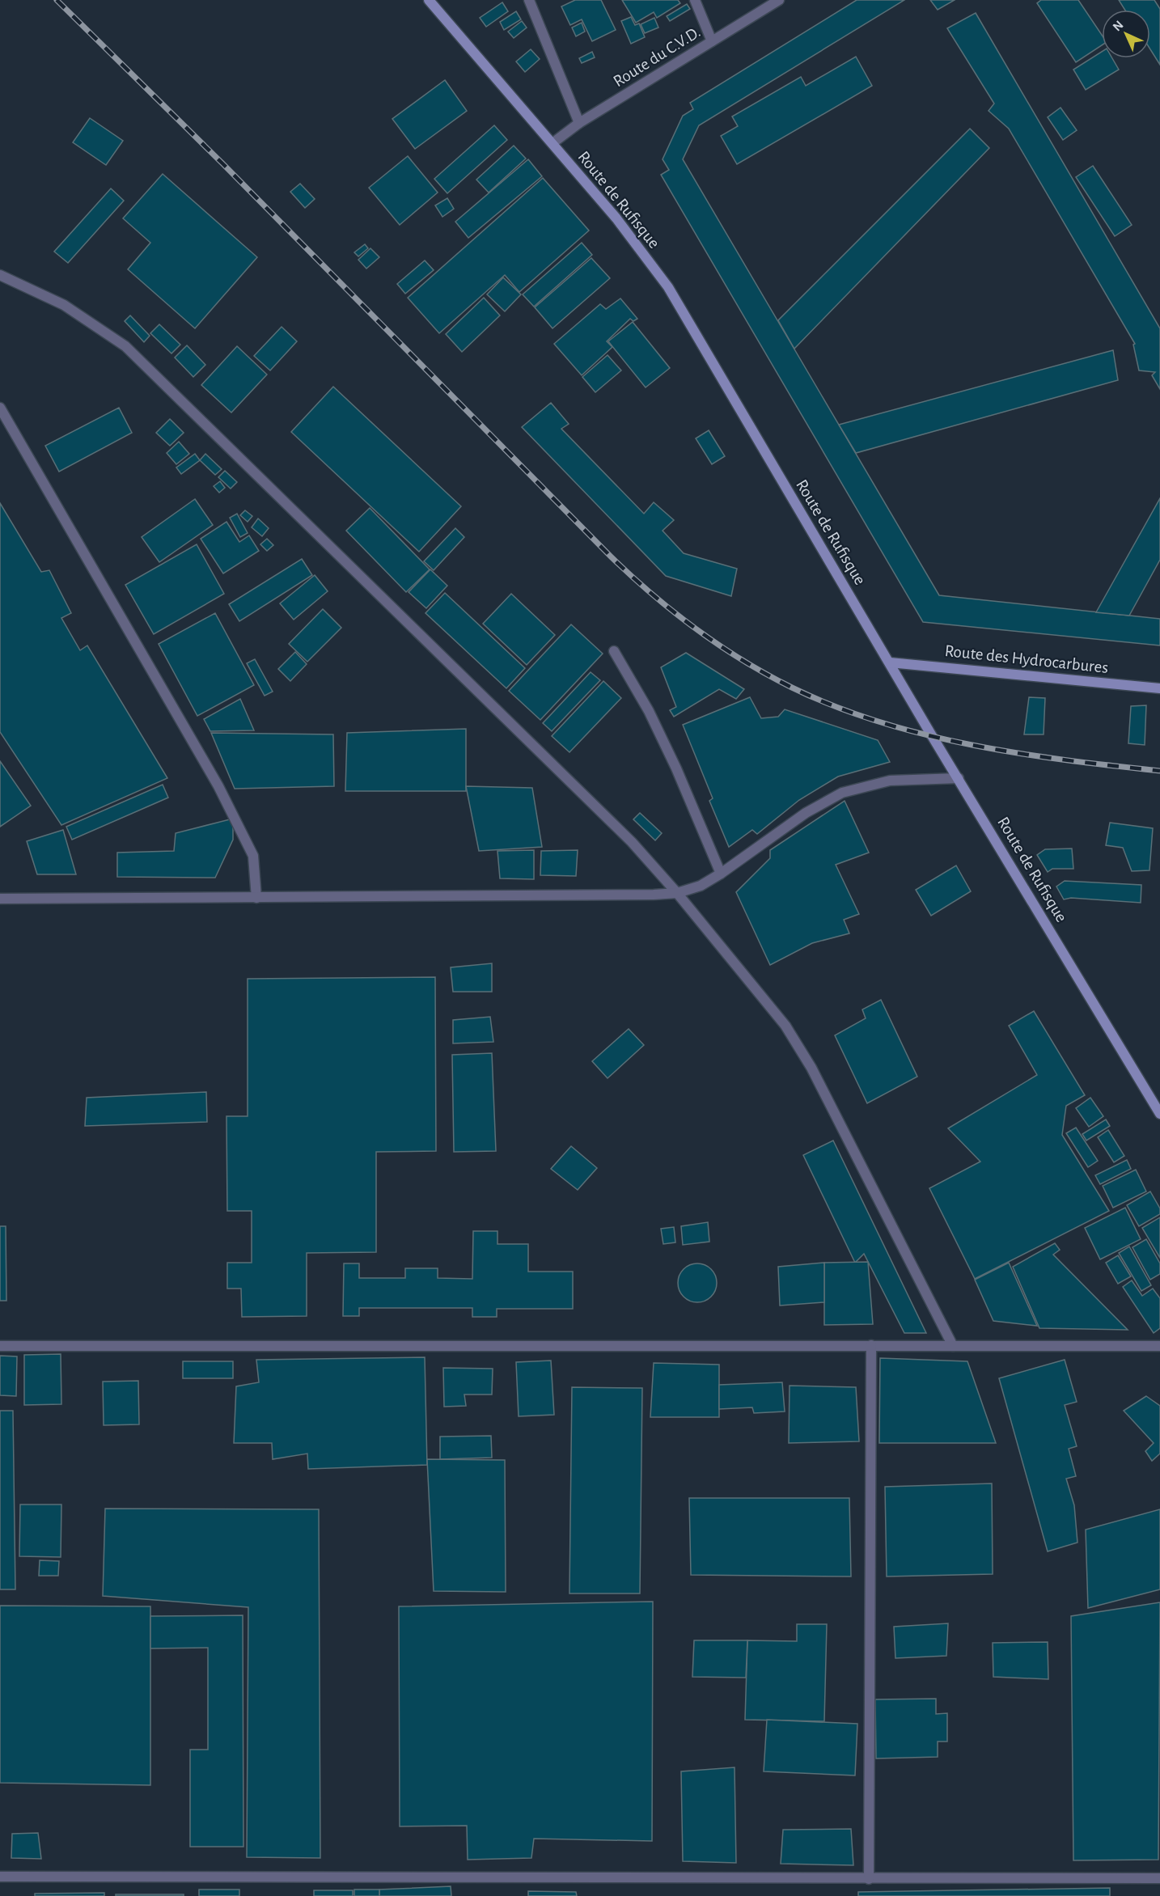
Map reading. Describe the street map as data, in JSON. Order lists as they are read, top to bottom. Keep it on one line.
{"streets":{"main road":["Route de Rufisque","Route des Hydrocarbures"],"street":["Route du C.V.D."]},"crossings":[["Route du C.V.D.","Route de Rufisque"],["Route de Rufisque","Route des Hydrocarbures"]],"north":"top left"}
